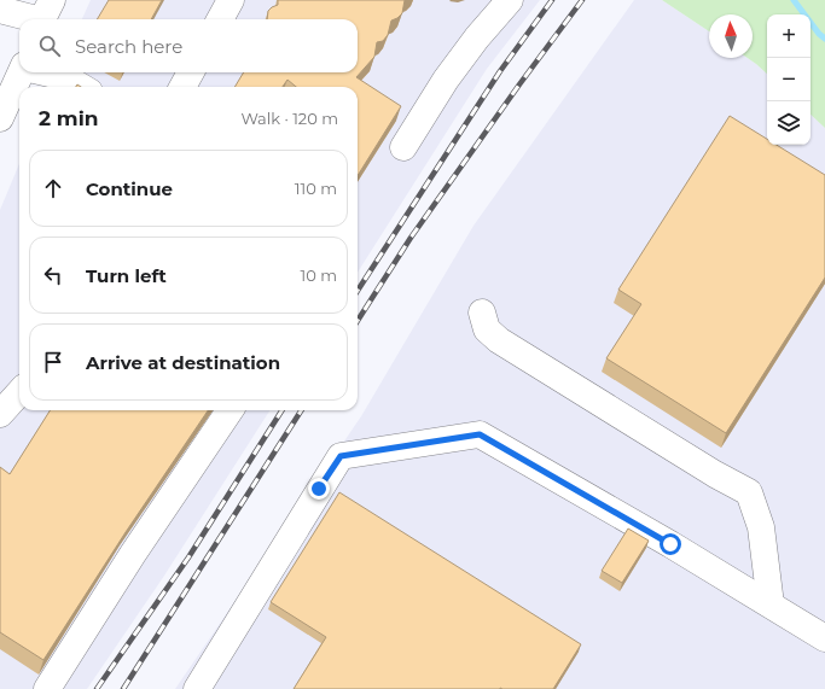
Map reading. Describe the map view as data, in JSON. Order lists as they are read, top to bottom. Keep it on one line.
{"north":"top","page":{"map_buttons":["+","−"],"search":"Search here","heading":["2 min","Walk · 120 m"],"list":[["Continue","110 m"],["Turn left","10 m"],"Arrive at destination"]}}
